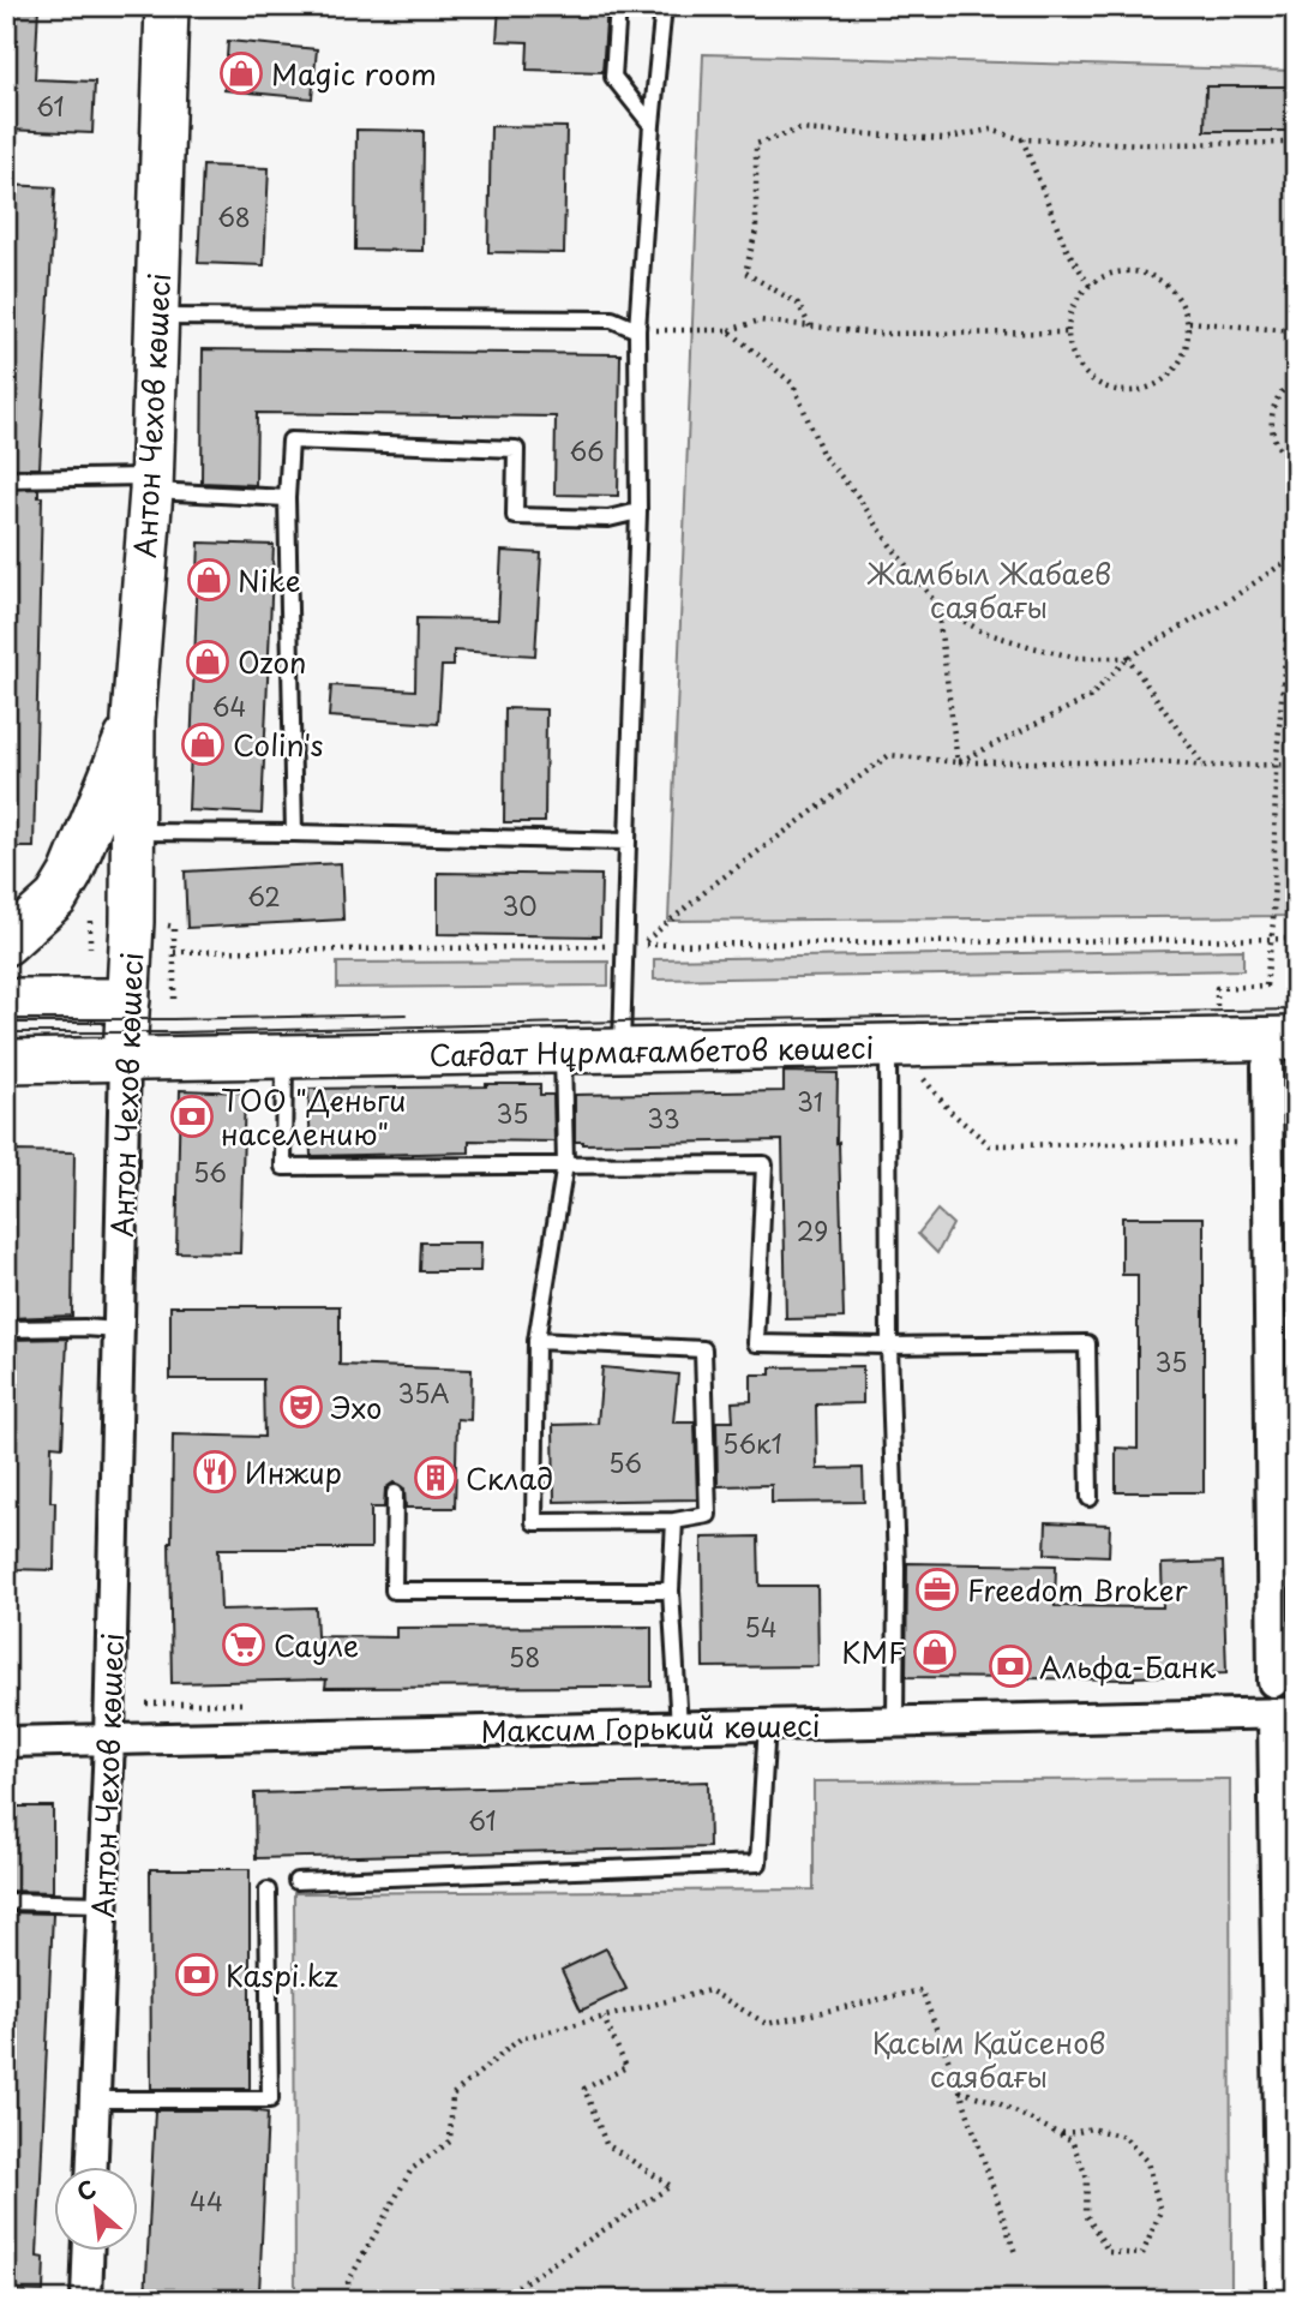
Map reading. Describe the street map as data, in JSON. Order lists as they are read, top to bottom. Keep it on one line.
{"streets":{"main road":["Антон Чехов көшесі","Сағдат Нұрмағамбетов көшесі"],"street":["Максим Горький көшесі"]},"crossings":[["Антон Чехов көшесі","Сағдат Нұрмағамбетов көшесі"],["Антон Чехов көшесі","Максим Горький көшесі"]],"parks":["Жамбыл Жабаев саябағы","Қасым Қайсенов саябағы"],"places":{"shop":["Magic room","Nike","Ozon","Colin's","KMF"],"bank":["ТОО \"Деньги населению\"","Альфа-Банк","Kaspi.kz"],"theatre":["Эхо"],"restaurant":["Инжир"],"building":["Склад"],"office":["Freedom Broker"],"supermarket":["Сауле"]},"house_numbers":["61","68","66","64","62","30","31","35","33","56","29","35","35А","56к1","56","54","58","61","44"],"north":"top left"}
